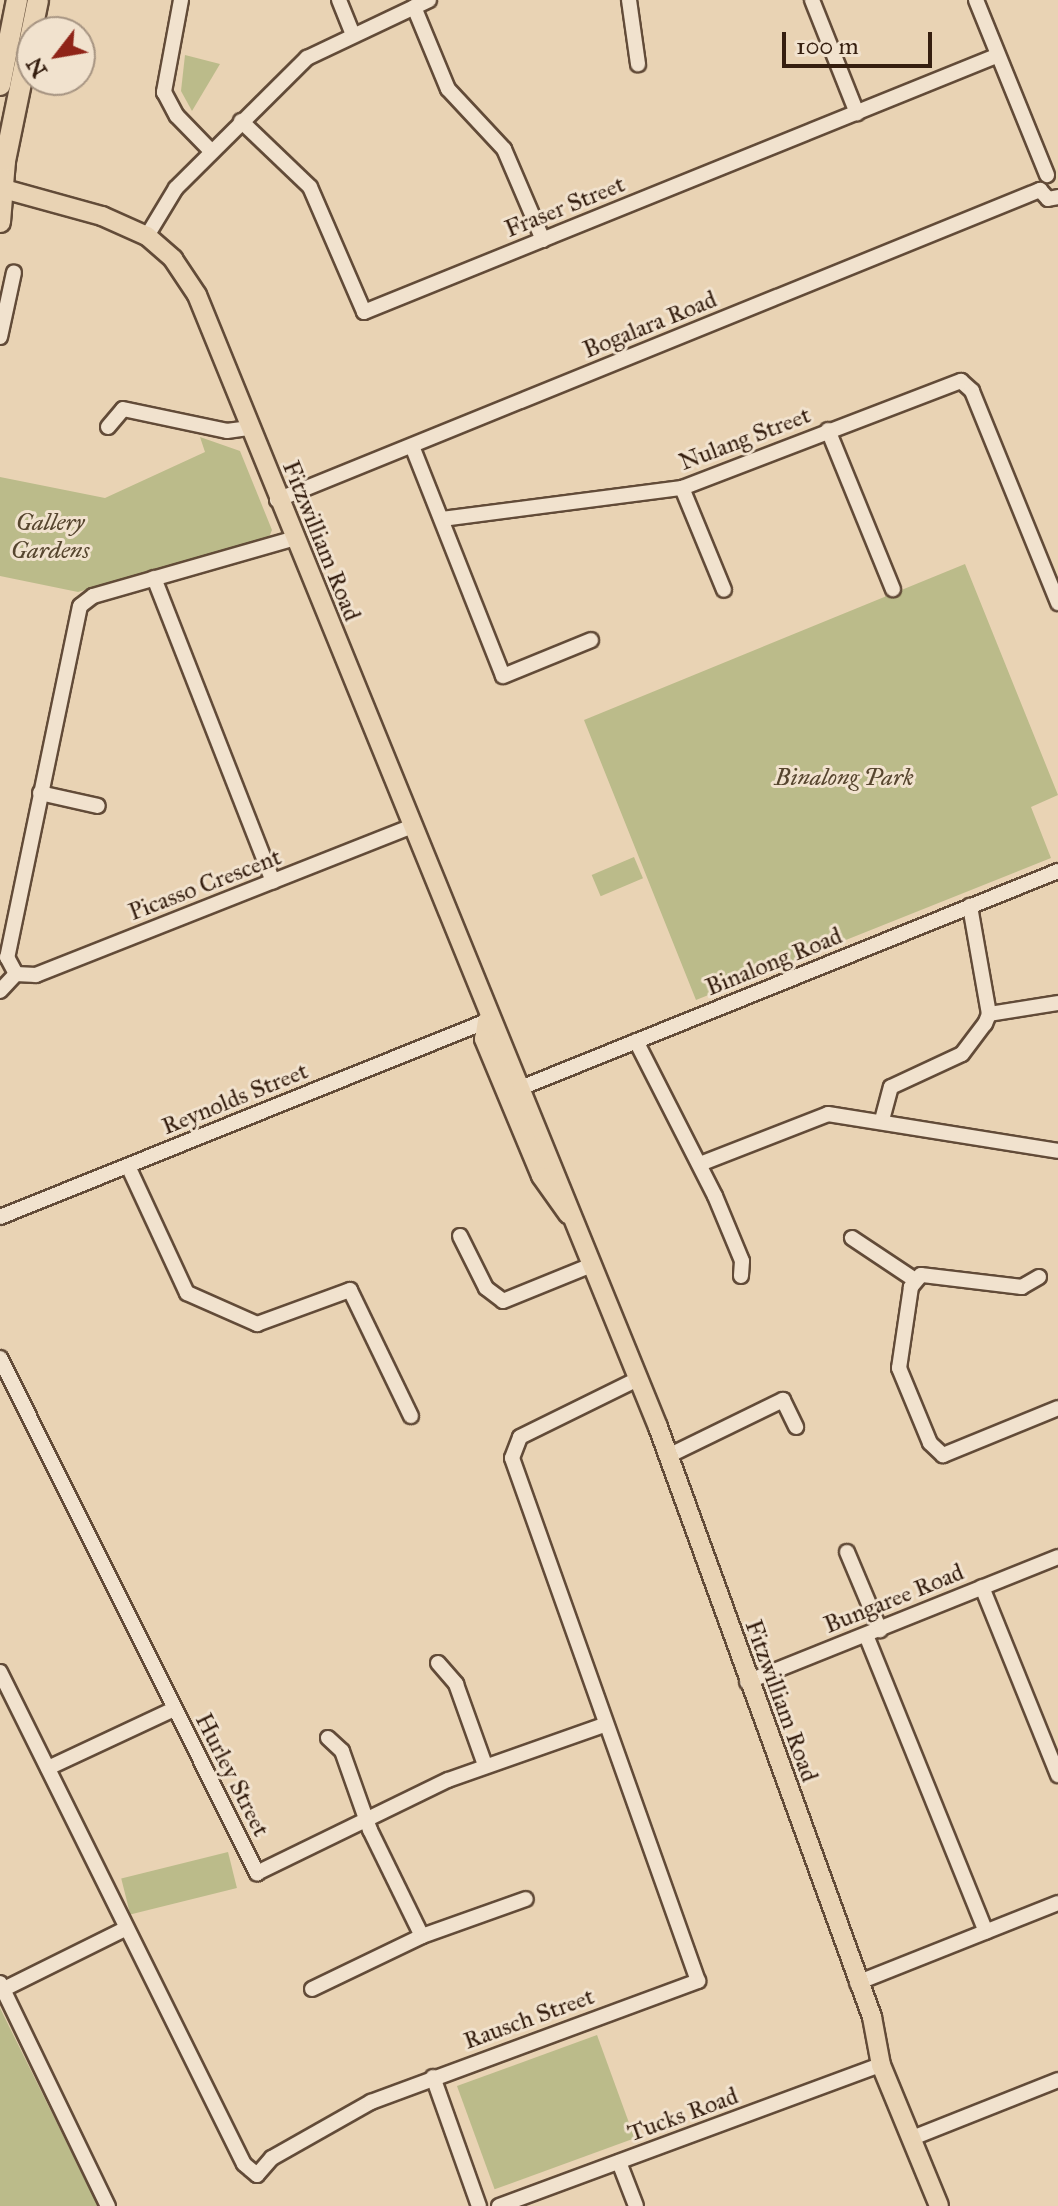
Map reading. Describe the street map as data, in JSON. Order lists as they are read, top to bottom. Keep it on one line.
{"streets":{"main road":["Fitzwilliam Road"],"street":["Fraser Street","Bogalara Road","Nulang Street","Picasso Crescent","Binalong Road","Reynolds Street","Bungaree Road","Hurley Street","Rausch Street","Tucks Road"]},"crossings":[["Bogalara Road","Fitzwilliam Road"],["Fitzwilliam Road","Picasso Crescent"],["Fitzwilliam Road","Binalong Road"],["Fitzwilliam Road","Reynolds Street"],["Fitzwilliam Road","Bungaree Road"],["Fitzwilliam Road","Rausch Street"],["Fitzwilliam Road","Tucks Road"],["Hurley Street","Rausch Street"]],"parks":["Gallery Gardens","Binalong Park"],"scale_bar":"100 m","north":"bottom left"}
